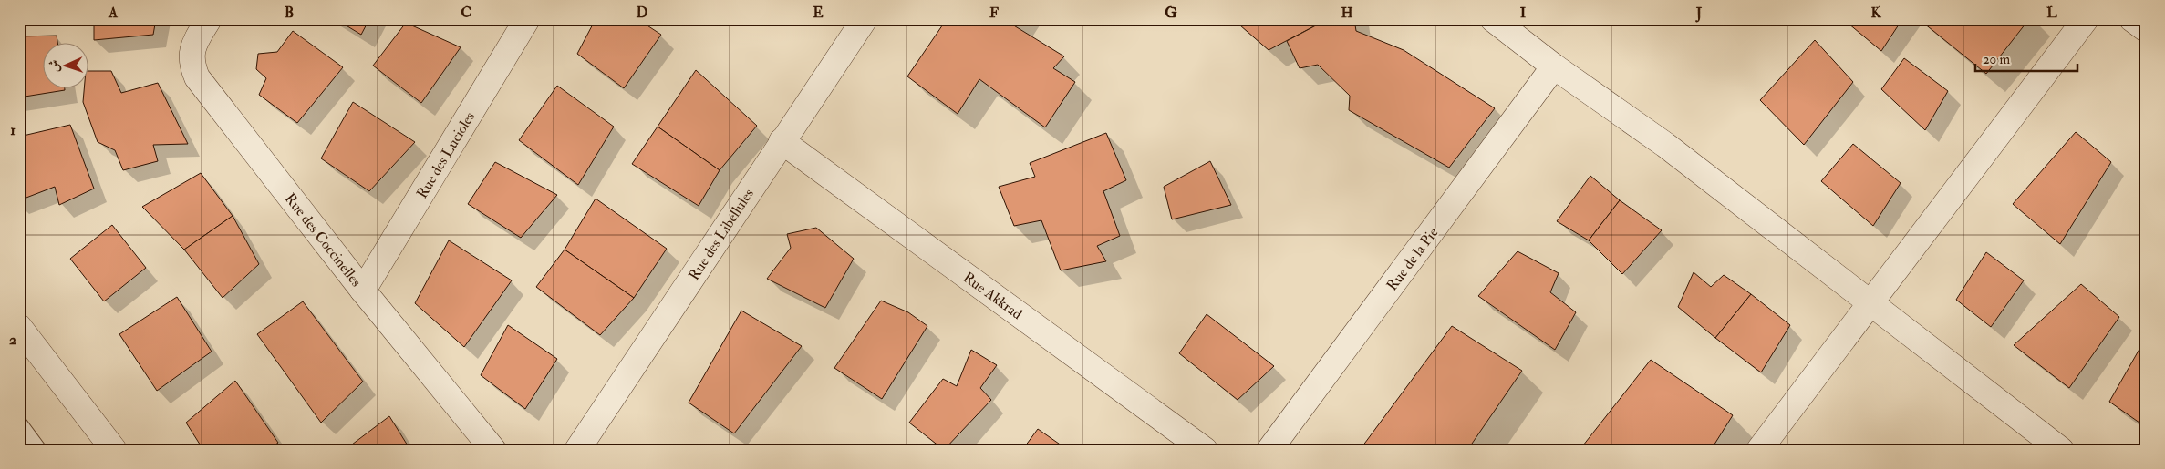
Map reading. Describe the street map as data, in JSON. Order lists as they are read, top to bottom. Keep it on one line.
{"streets":{"street":["Rue des Lucioles","Rue des Libellules","Rue des Coccinelles","Rue de la Pie","Rue Akkrad"]},"crossings":[["Rue des Lucioles","Rue des Coccinelles"],["Rue des Libellules","Rue Akkrad"]],"scale_bar":"20 m","north":"left","grid":{"columns":["A","B","C","D","E","F","G","H","I","J","K","L"],"rows":["1","2"]}}
